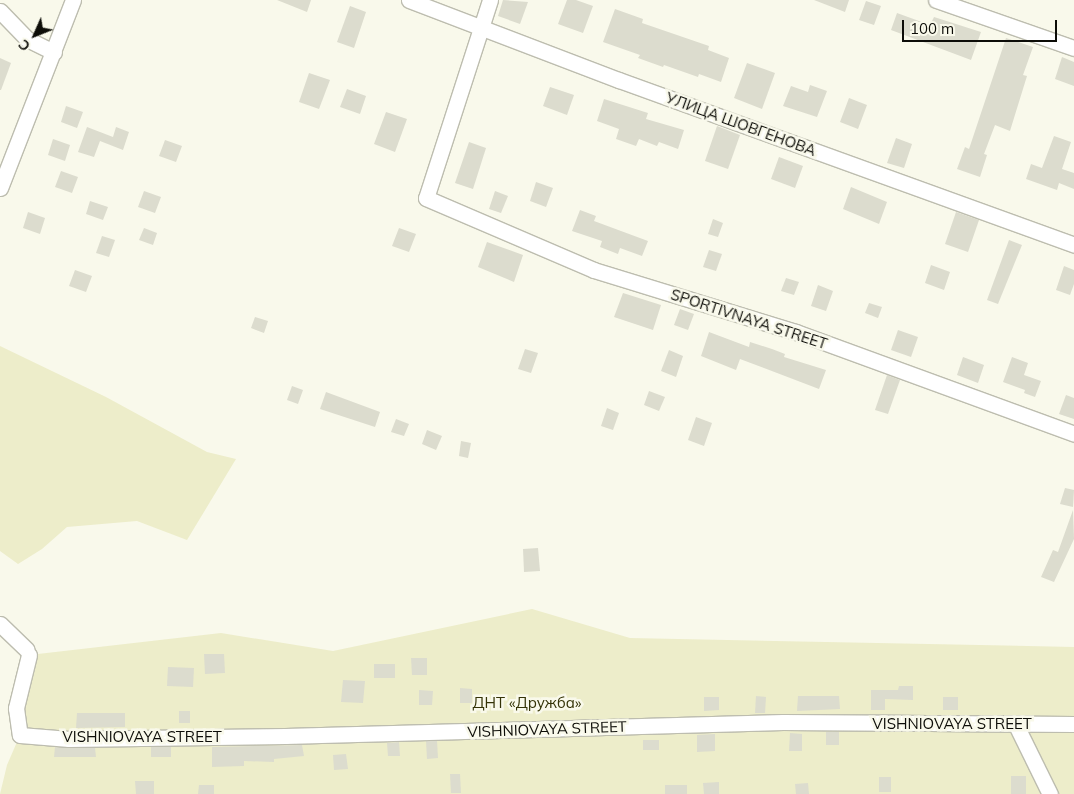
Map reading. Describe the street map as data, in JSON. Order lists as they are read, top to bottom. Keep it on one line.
{"streets":{"street":["УЛИЦА ШОВГЕНОВА","SPORTIVNAYA STREET","VISHNIOVAYA STREET"]},"crossings":[["УЛИЦА ШОВГЕНОВА","SPORTIVNAYA STREET"]],"parks":["ДНТ «Дружба»"],"scale_bar":"100 m","north":"bottom left"}
